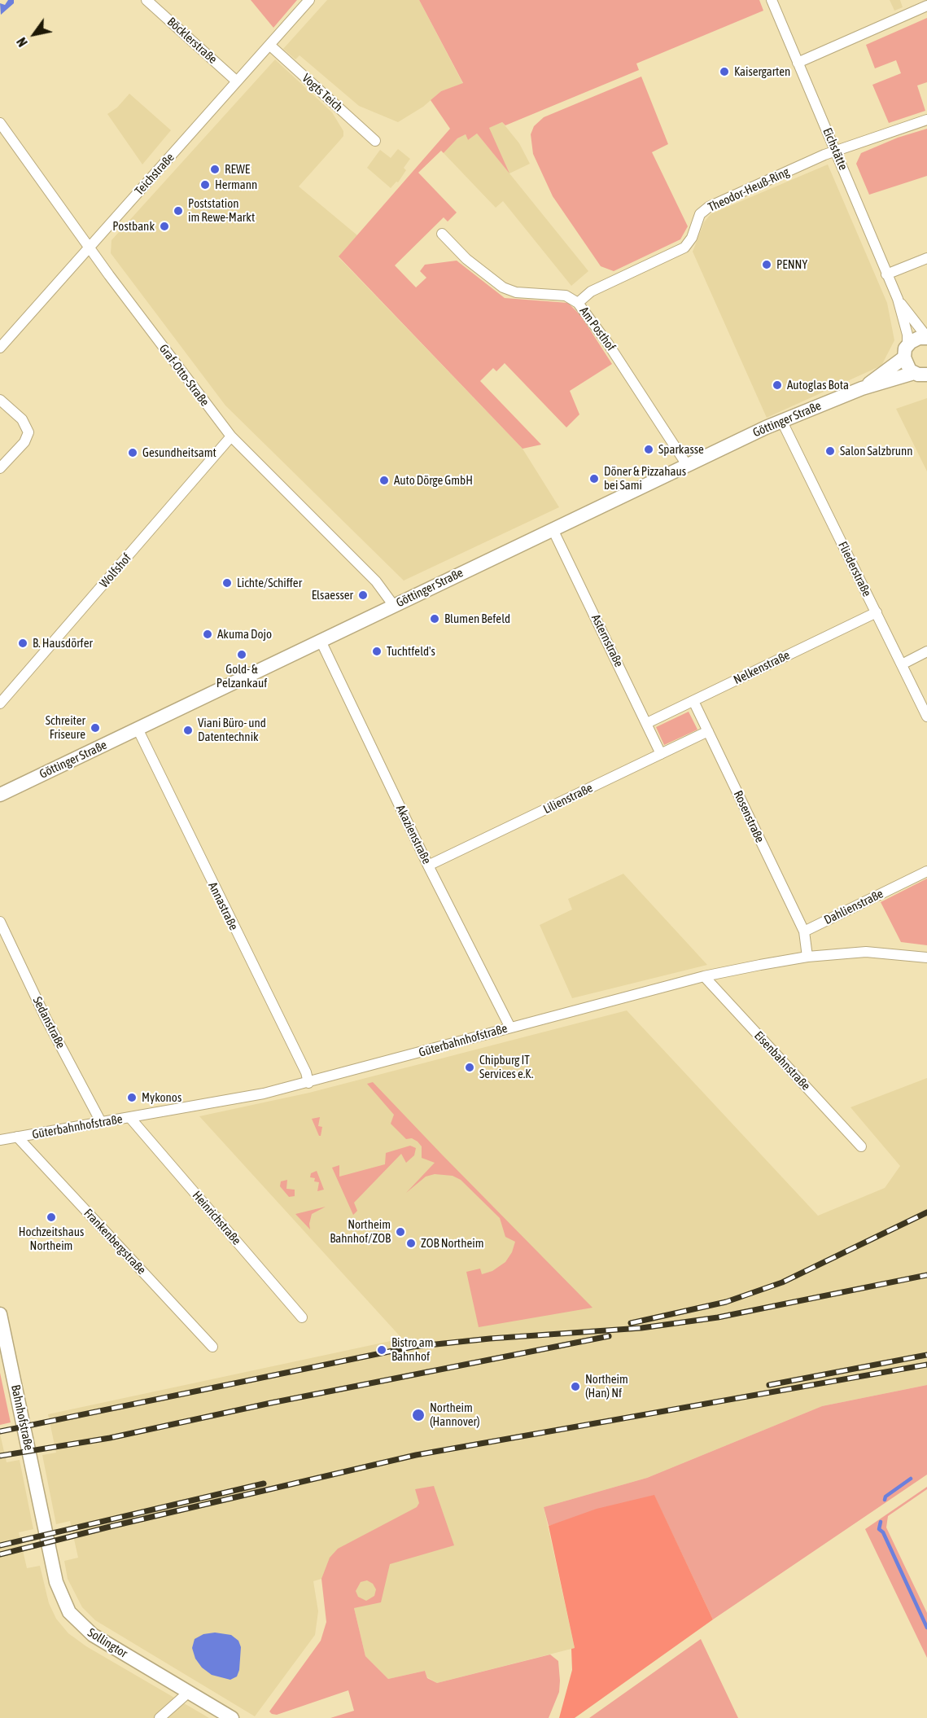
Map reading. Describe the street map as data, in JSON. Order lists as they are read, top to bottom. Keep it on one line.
{"streets":{"main road":["Göttinger Straße","Bahnhofstraße","Sollingtor"],"street":["Böcklerstraße","Vogts Teich","Eichstätte","Teichstraße","Theodor-Heuß-Ring","Am Posthof","Graf-Otto-Straße","Fliederstraße","Wolfshof","Asternstraße","Nelkenstraße","Lilienstraße","Rosenstraße","Akazienstraße","Annastraße","Dahlienstraße","Sedanstraße","Güterbahnhofstraße","Eisenbahnstraße","Heinrichstraße","Frankenbergstraße"]},"crossings":[["Böcklerstraße","Teichstraße"],["Vogts Teich","Teichstraße"],["Eichstätte","Theodor-Heuß-Ring"],["Eichstätte","Göttinger Straße"],["Teichstraße","Graf-Otto-Straße"],["Theodor-Heuß-Ring","Am Posthof"],["Am Posthof","Göttinger Straße"],["Graf-Otto-Straße","Göttinger Straße"],["Graf-Otto-Straße","Wolfshof"],["Göttinger Straße","Fliederstraße"],["Göttinger Straße","Asternstraße"],["Göttinger Straße","Akazienstraße"],["Göttinger Straße","Annastraße"],["Fliederstraße","Nelkenstraße"],["Asternstraße","Nelkenstraße"],["Asternstraße","Lilienstraße"],["Nelkenstraße","Rosenstraße"],["Lilienstraße","Rosenstraße"],["Lilienstraße","Akazienstraße"],["Rosenstraße","Dahlienstraße"],["Akazienstraße","Güterbahnhofstraße"],["Annastraße","Güterbahnhofstraße"],["Sedanstraße","Güterbahnhofstraße"],["Güterbahnhofstraße","Eisenbahnstraße"],["Güterbahnhofstraße","Heinrichstraße"],["Güterbahnhofstraße","Frankenbergstraße"],["Bahnhofstraße","Sollingtor"]],"places":["Kaisergarten","REWE","Hermann","Poststation im Rewe-Markt","Postbank","PENNY","Autoglas Bota","Sparkasse","Salon Salzbrunn","Gesundheitsamt","Döner & Pizzahaus bei Sami","Auto Dörge GmbH","Lichte/Schiffer","Elsaesser","Blumen Befeld","Akuma Dojo","B. Hausdörfer","Tuchtfeld's","Gold- & Pelzankauf","Schreiter Friseure","Viani Büro- und Datentechnik","Chipburg IT Services e.K.","Mykonos","Hochzeitshaus Northeim","Northeim Bahnhof/ZOB","ZOB Northeim","Bistro am Bahnhof","Northeim (Han) Nf","Northeim (Hannover)"],"north":"bottom left"}
